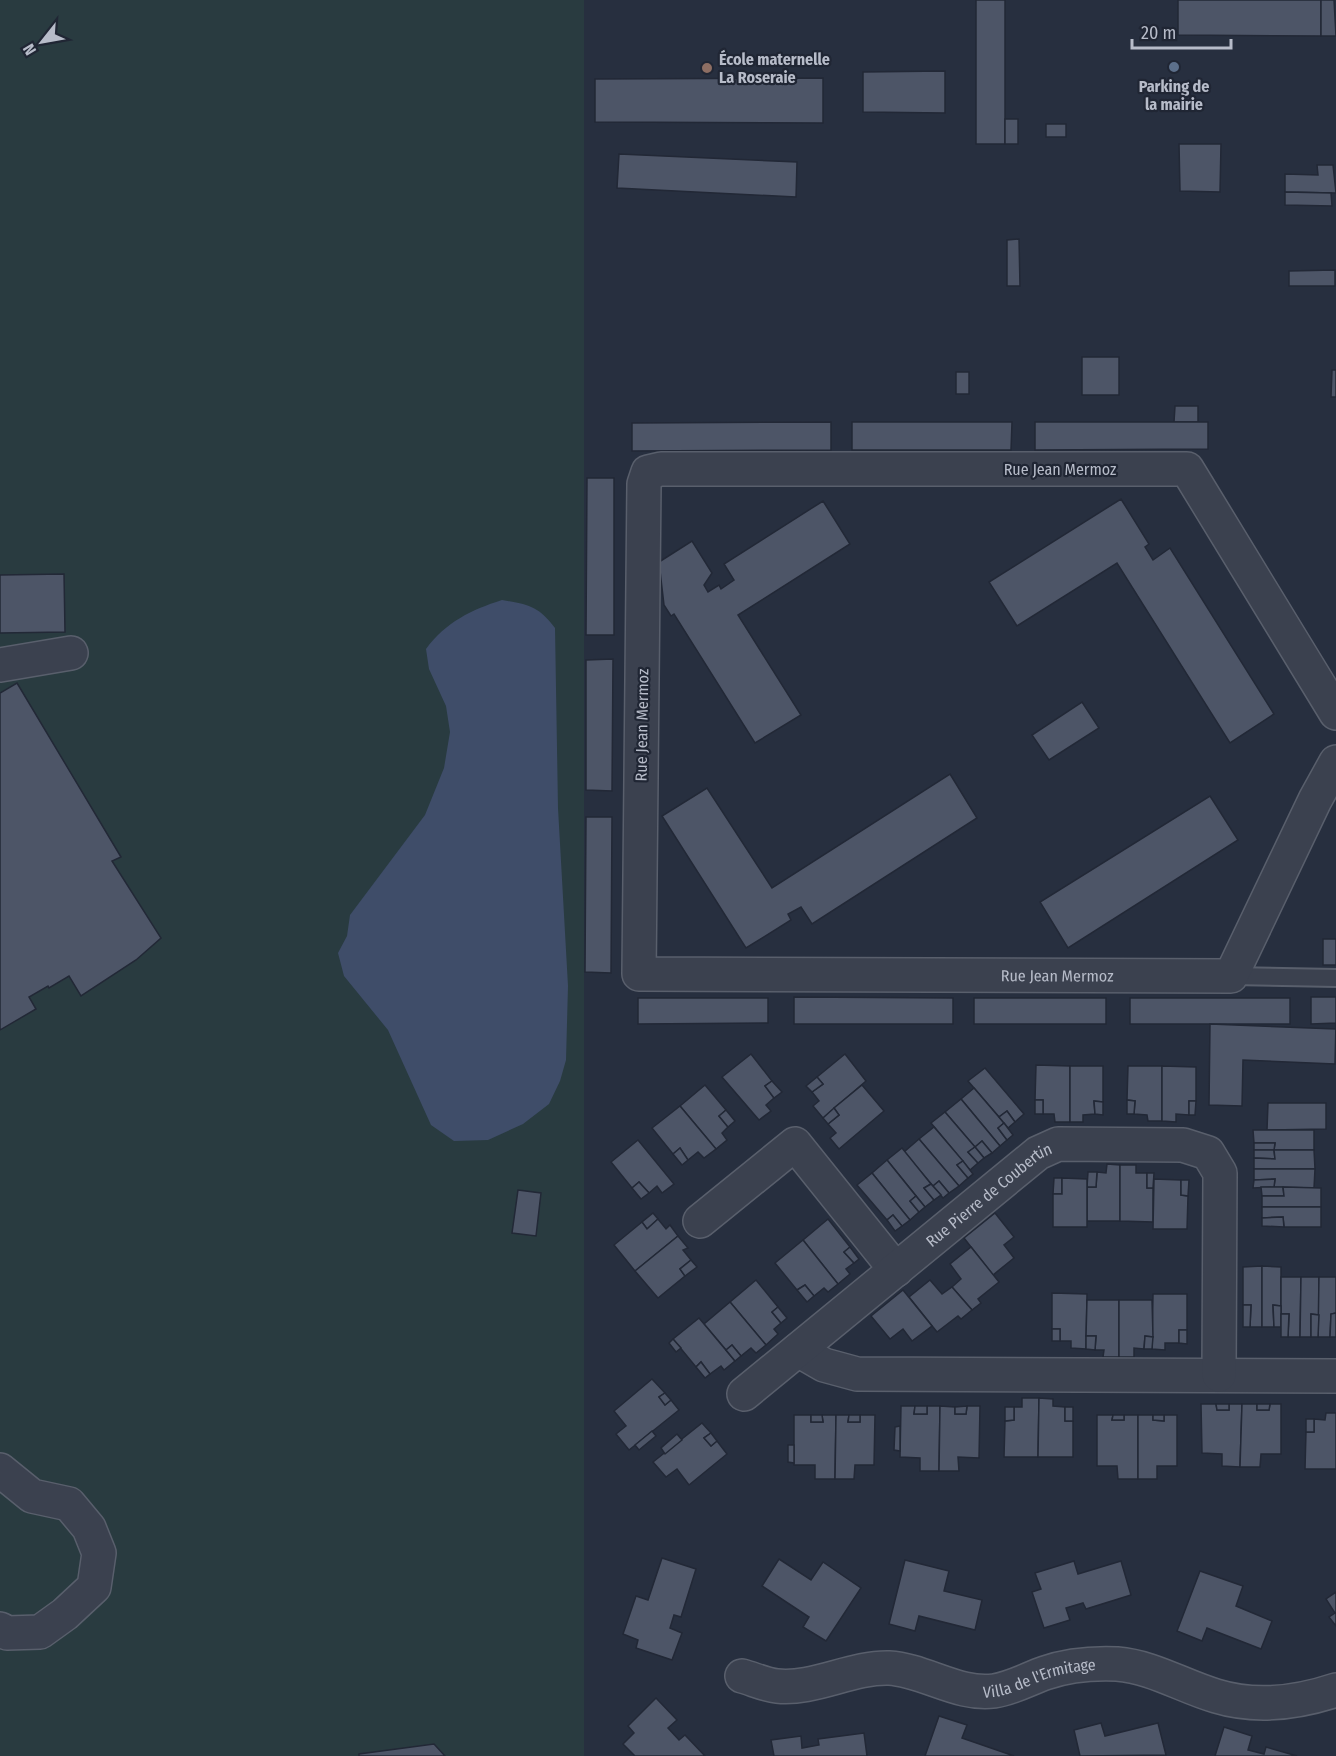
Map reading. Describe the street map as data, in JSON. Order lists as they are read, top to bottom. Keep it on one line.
{"streets":{"street":["Rue Jean Mermoz","Rue Pierre de Coubertin","Villa de l'Ermitage"]},"places":["Parking de la mairie","École maternelle La Roseraie"],"scale_bar":"20 m","north":"bottom left"}
